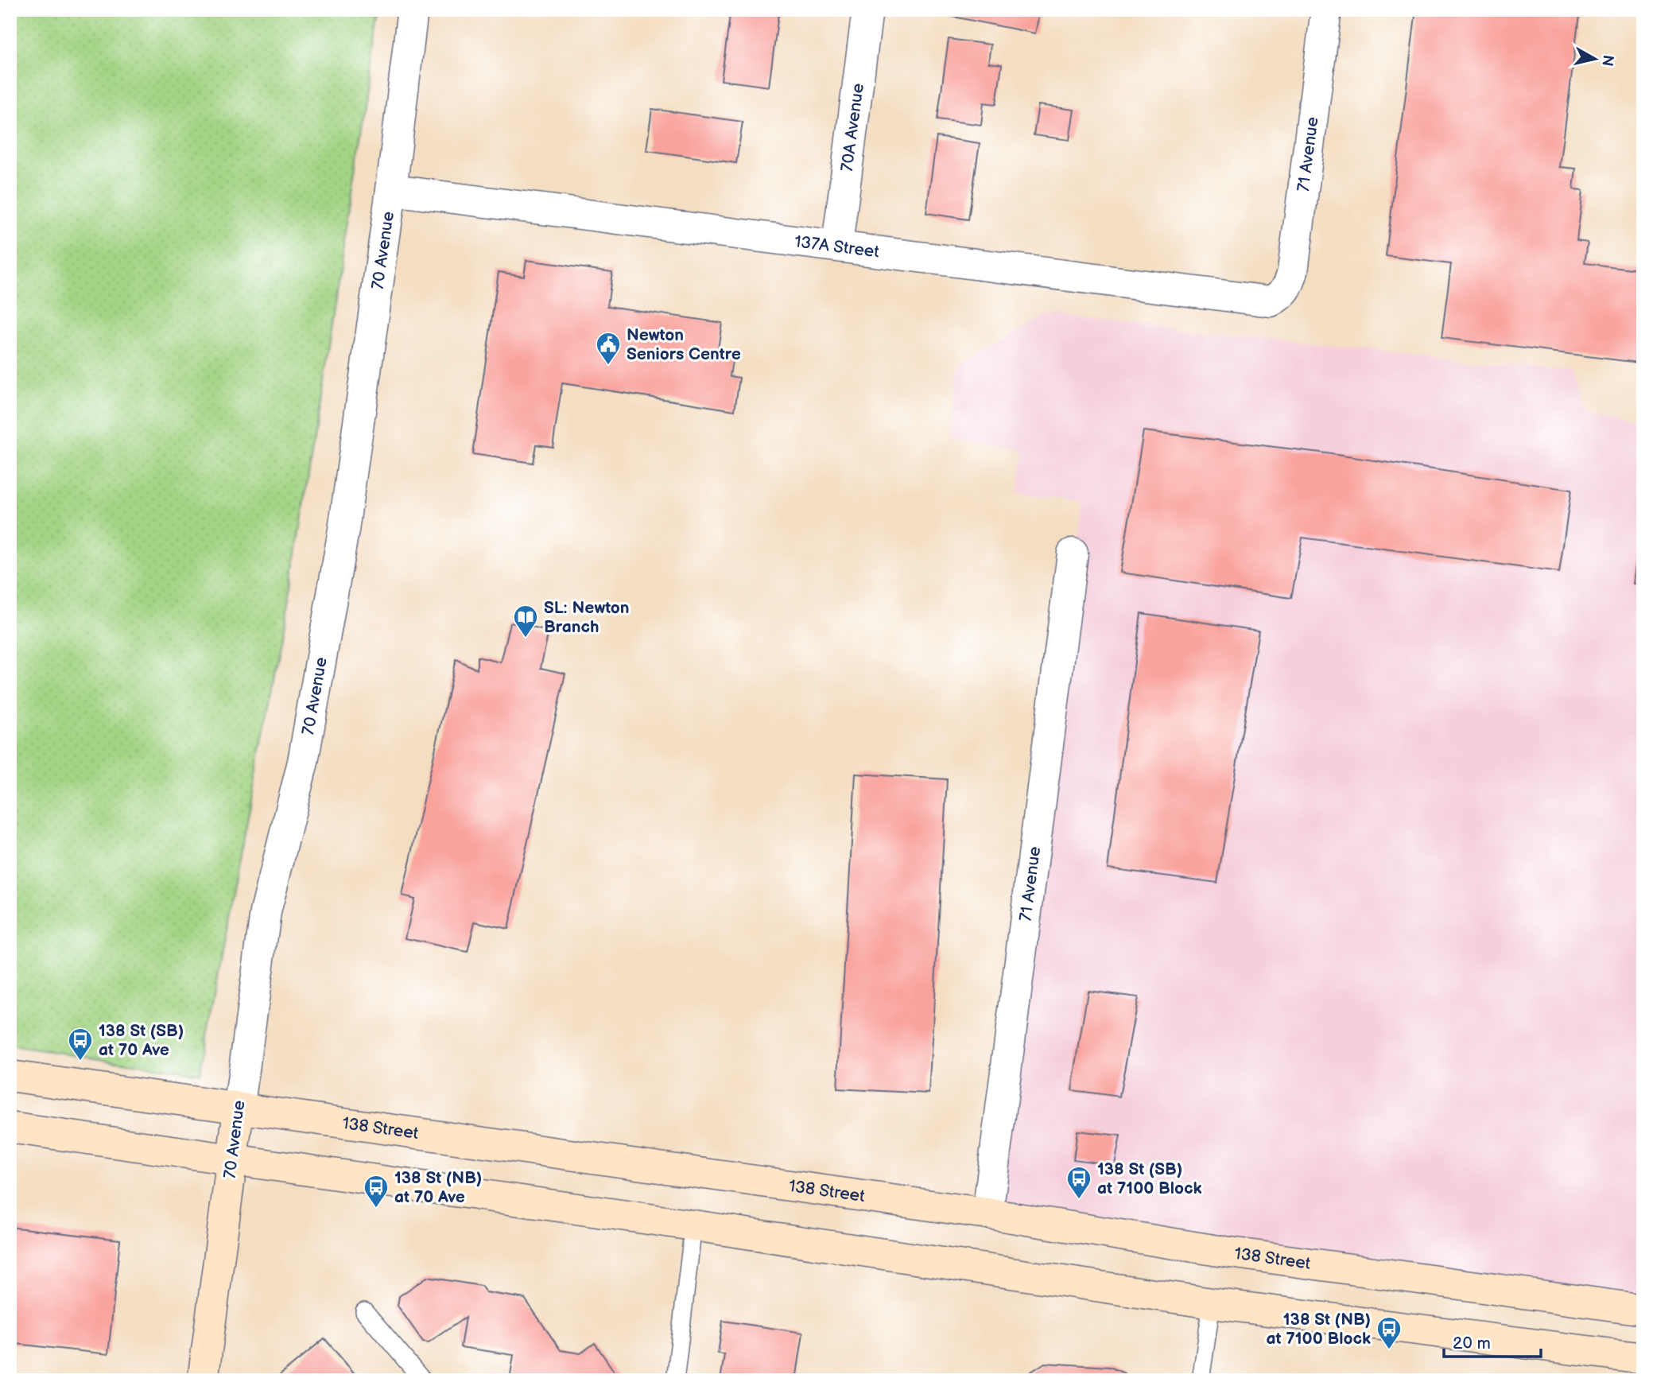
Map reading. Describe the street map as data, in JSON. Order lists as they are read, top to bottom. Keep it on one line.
{"streets":{"main road":["70 Avenue","138 Street"],"street":["70A Avenue","71 Avenue","137A Street"]},"crossings":[["70A Avenue","137A Street"],["71 Avenue","137A Street"],["71 Avenue","138 Street"],["137A Street","70 Avenue"],["70 Avenue","138 Street"]],"places":{"public building":["Newton Seniors Centre"],"library":["SL: Newton Branch"],"bus stop":["138 St (SB) at 70 Ave","138 St (SB) at 7100 Block","138 St (NB) at 70 Ave","138 St (NB) at 7100 Block"]},"scale_bar":"20 m","north":"right"}
